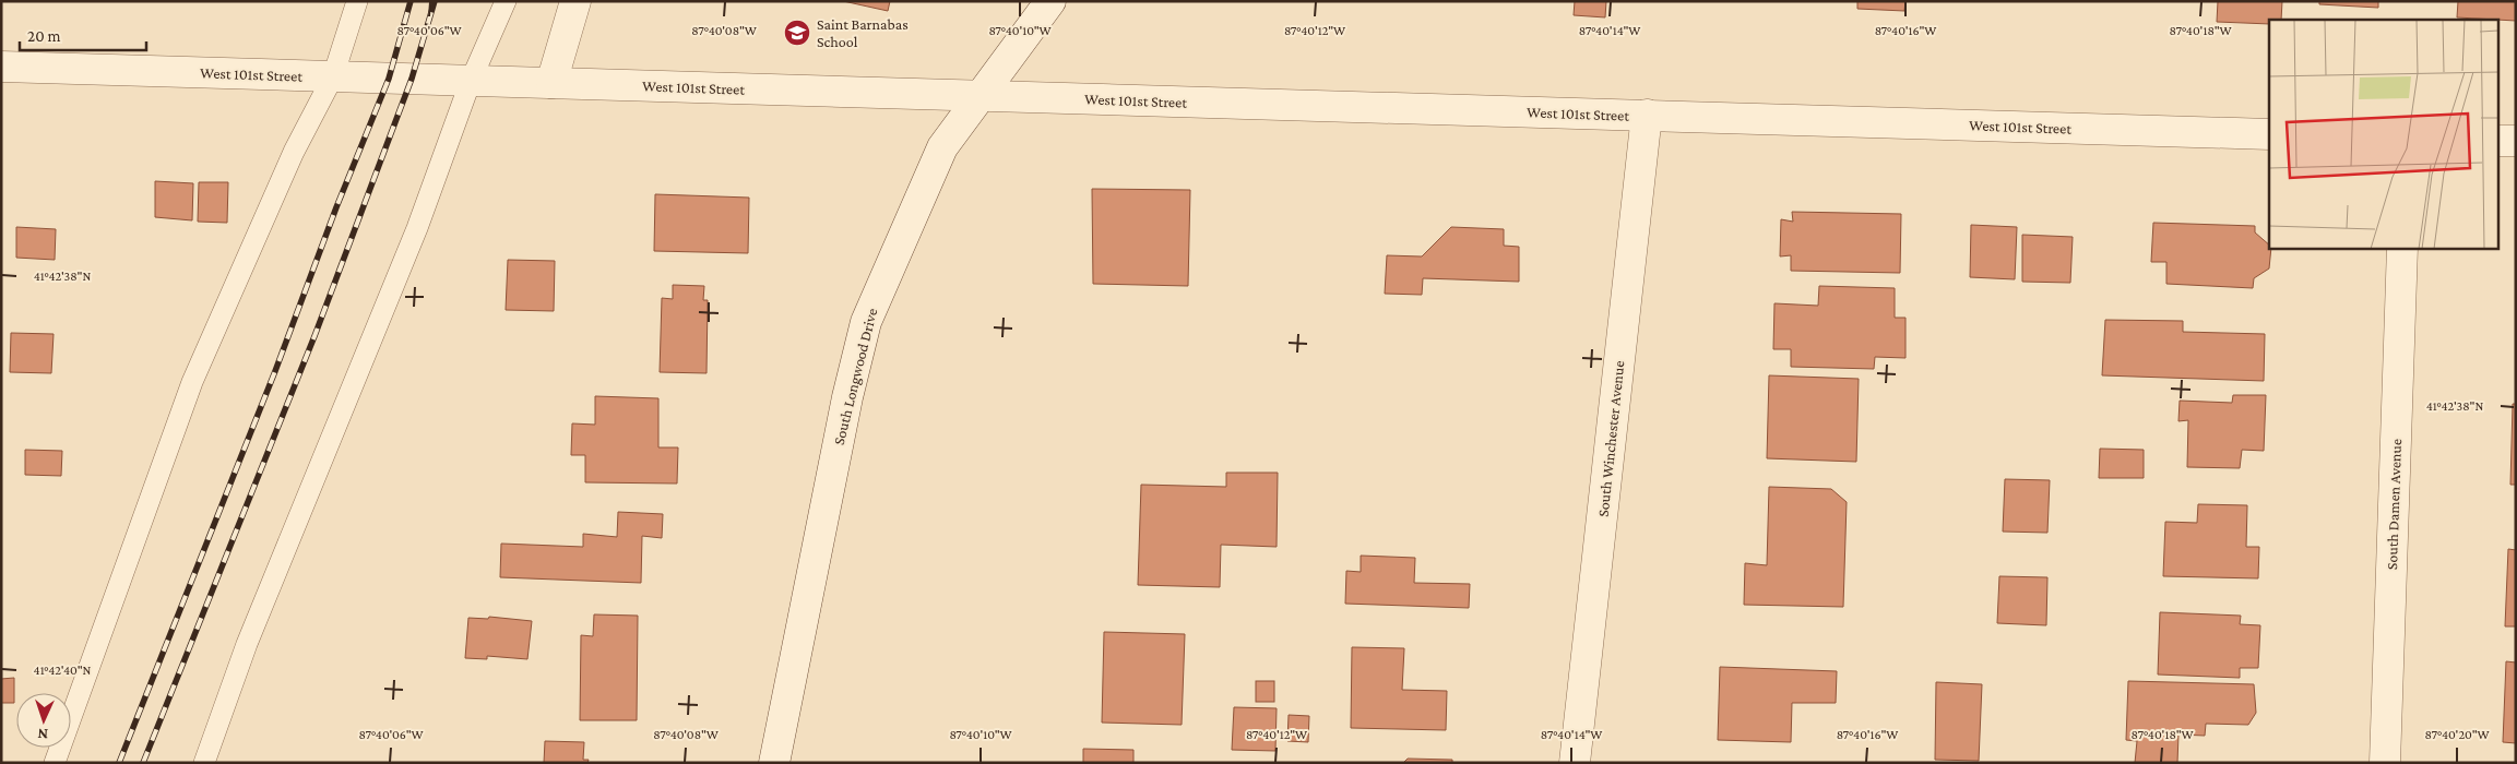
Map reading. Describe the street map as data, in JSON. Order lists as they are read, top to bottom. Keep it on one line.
{"streets":{"street":["West 101st Street","South Longwood Drive","South Winchester Avenue","South Damen Avenue"]},"crossings":[["West 101st Street","South Longwood Drive"],["West 101st Street","South Winchester Avenue"]],"places":{"school or university":["Saint Barnabas School"]},"scale_bar":"20 m","north":"bottom","coordinates":["87°40'06\"W","87°40'08\"W","87°40'10\"W","87°40'12\"W","87°40'14\"W","87°40'16\"W","87°40'18\"W","41°42'38\"N","41°42'40\"N","87°40'20\"W"]}
